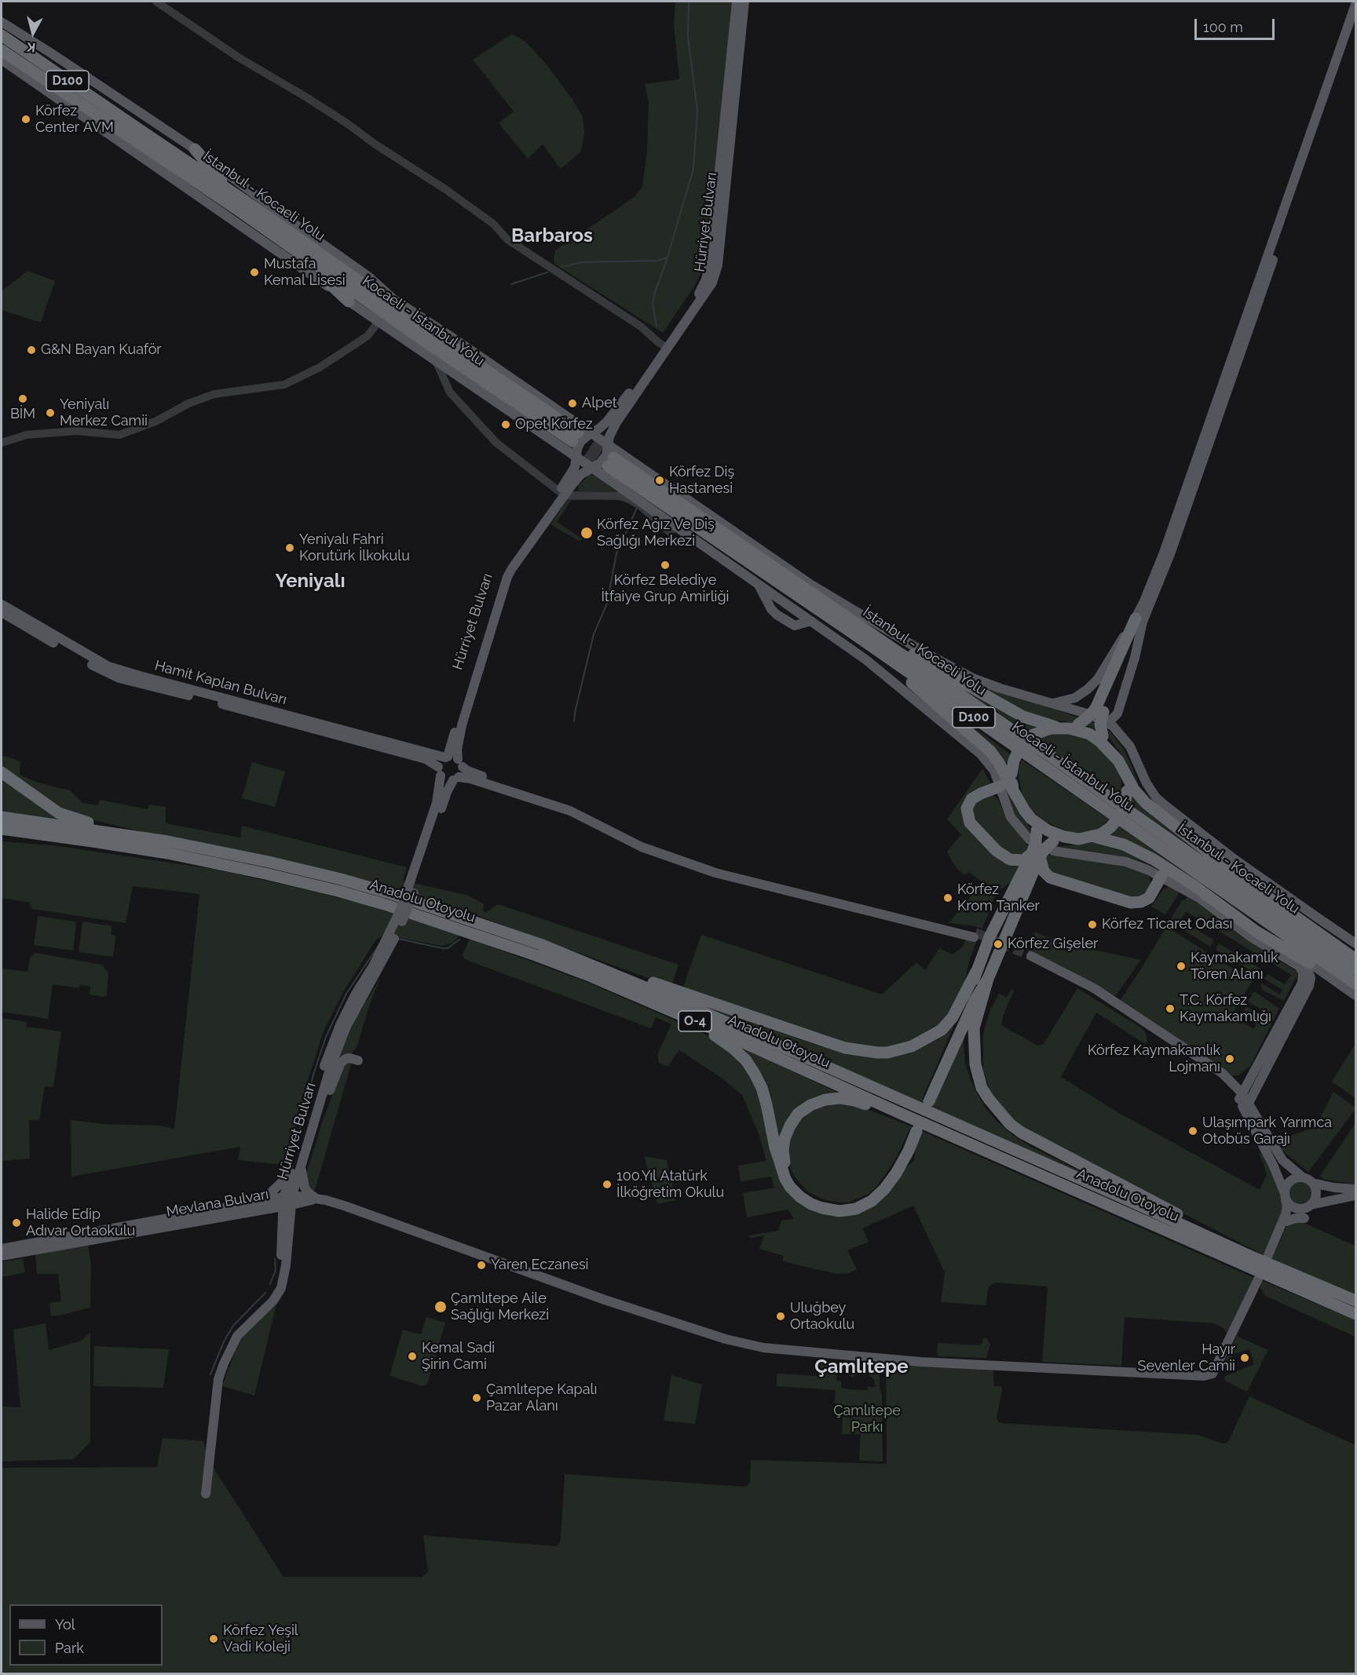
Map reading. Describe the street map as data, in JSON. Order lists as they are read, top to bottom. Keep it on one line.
{"streets":{"highway":["D100","İstanbul - Kocaeli Yolu","Kocaeli - İstanbul Yolu","Anadolu Otoyolu","O-4"],"main road":["Hürriyet Bulvarı","Hamit Kaplan Bulvarı","Mevlana Bulvarı"]},"crossings":[["İstanbul - Kocaeli Yolu","Kocaeli - İstanbul Yolu"],["Hürriyet Bulvarı","Hamit Kaplan Bulvarı"],["Hürriyet Bulvarı","Mevlana Bulvarı"]],"districts":["Barbaros","Yeniyalı","Çamlıtepe"],"parks":["Çamlıtepe Parkı"],"places":["Körfez Center AVM","Mustafa Kemal Lisesi","G&N Bayan Kuaför","BİM","Alpet","Yeniyalı Merkez Camii","Opet Körfez","Körfez Diş Hastanesi","Körfez Ağız Ve Diş Sağlığı Merkezi","Yeniyalı Fahri Korutürk İlkokulu","Körfez Belediye İtfaiye Grup Amirliği","Körfez Krom Tanker","Körfez Ticaret Odası","Körfez Gişeler","Kaymakamlık Tören Alanı","T.C. Körfez Kaymakamlığı","Körfez Kaymakamlık Lojmanı","Ulaşımpark Yarımca Otobüs Garajı","100.Yıl Atatürk İlköğretim Okulu","Halide Edip Adıvar Ortaokulu","Yaren Eczanesi","Çamlıtepe Aile Sağlığı Merkezi","Uluğbey Ortaokulu","Kemal Sadi Şirin Cami","Hayır Sevenler Camii","Çamlıtepe Kapalı Pazar Alanı","Körfez Yeşil Vadi Koleji"],"legend":["Yol","Park"],"scale_bar":"100 m","north":"bottom"}
